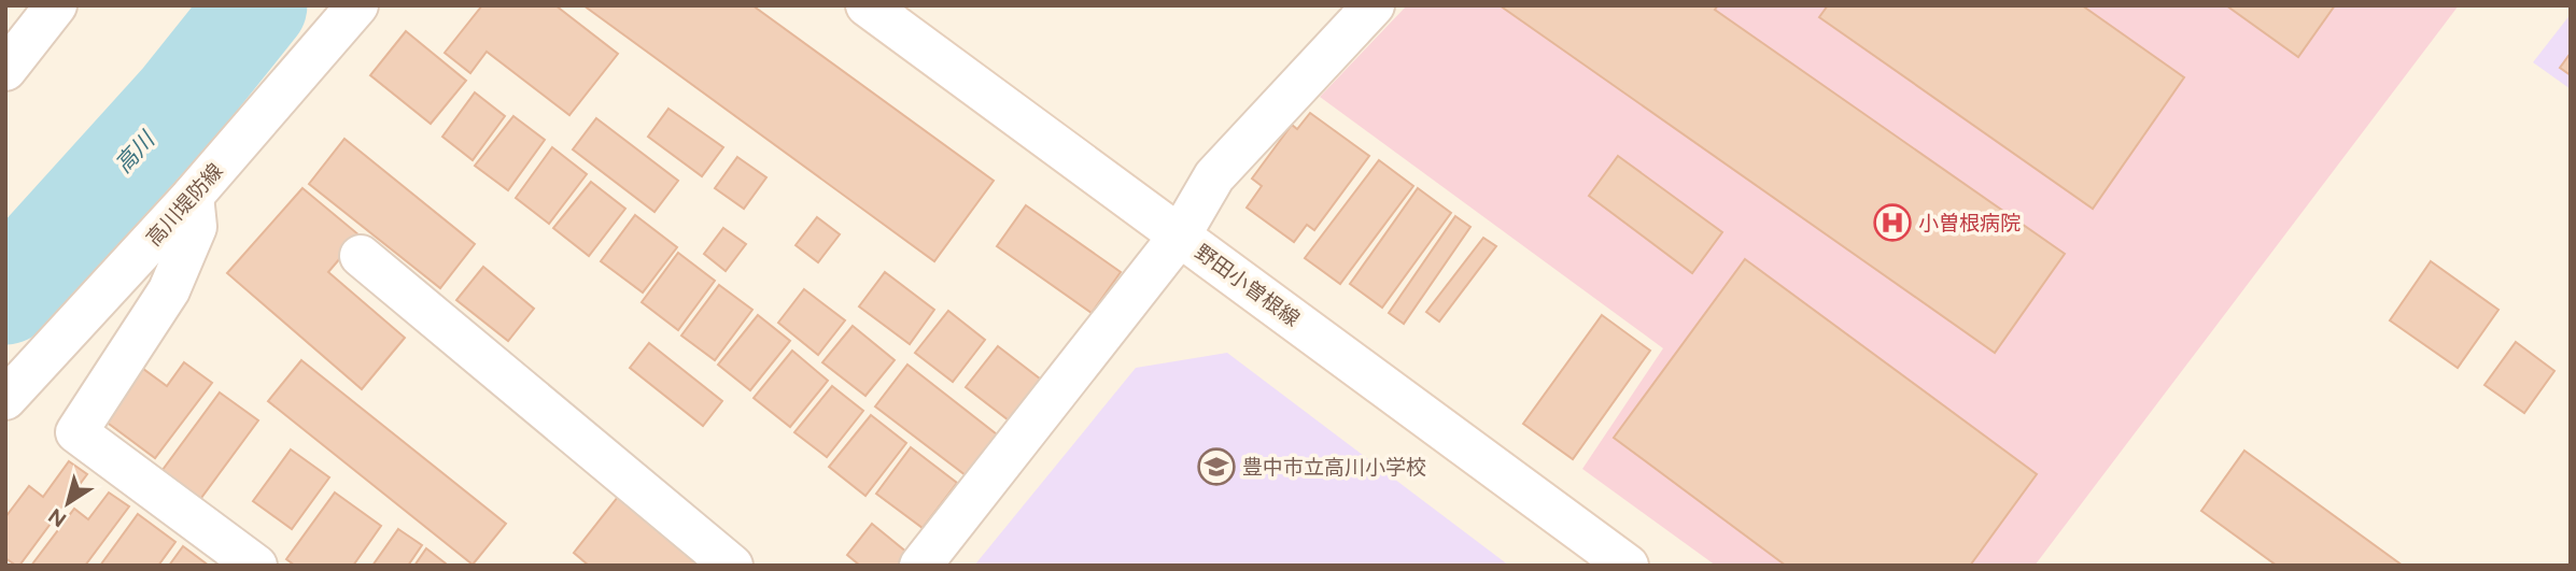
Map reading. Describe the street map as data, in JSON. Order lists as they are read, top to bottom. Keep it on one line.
{"streets":{"street":["高川堤防線","野田小曽根線"]},"water":["高川"],"places":{"hospital":["小曽根病院"],"school or university":["豊中市立高川小学校"]},"north":"bottom left"}
